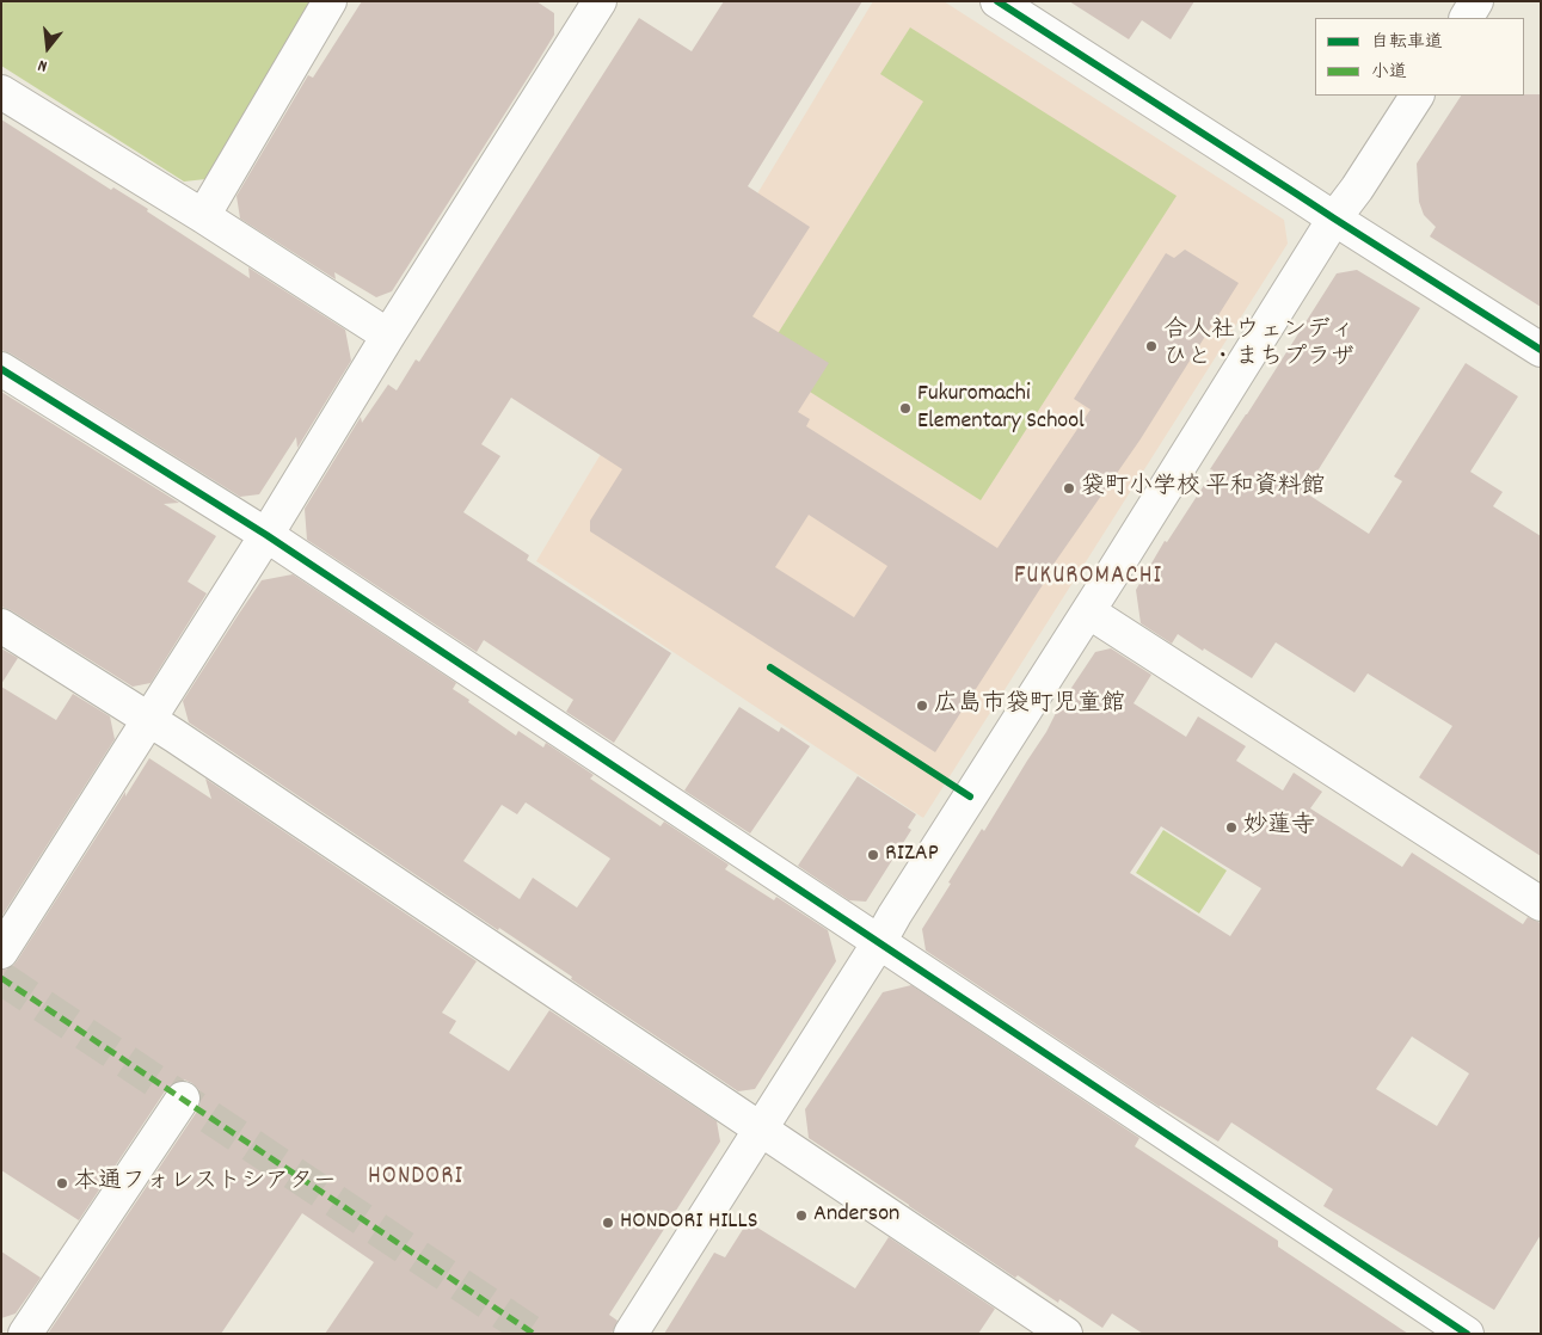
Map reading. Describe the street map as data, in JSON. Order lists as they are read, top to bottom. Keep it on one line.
{"districts":["FUKUROMACHI","HONDORI"],"places":["合人社ウェンディ ひと・まちプラザ","Fukuromachi Elementary School","袋町小学校 平和資料館","広島市袋町児童館","妙蓮寺","RIZAP","本通フォレストシアター","Anderson","HONDORI HILLS"],"legend":["自転車道","小道"],"north":"bottom"}
